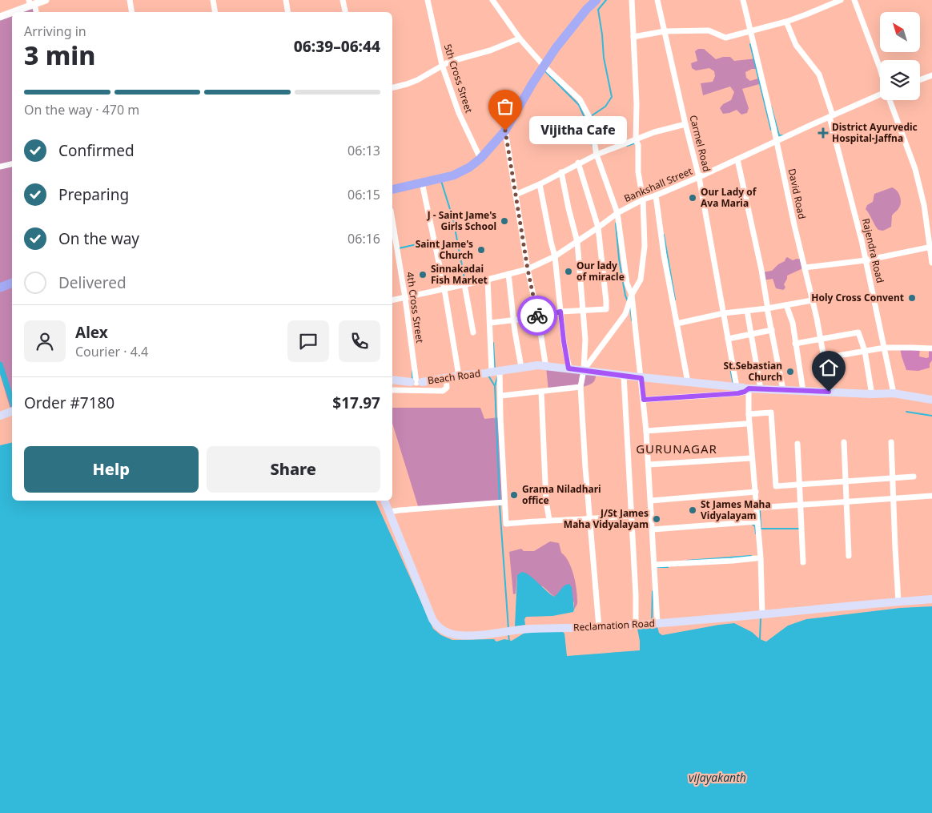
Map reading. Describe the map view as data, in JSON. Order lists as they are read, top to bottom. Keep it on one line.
{"streets":{"main road":["Beach Road","Reclamation Road"],"street":["5th Cross Street","Carmel Road","Bankshall Street","David Road","Rajendra Road","4th Cross Street"]},"crossings":[["Carmel Road","Bankshall Street"],["Carmel Road","Beach Road"],["Carmel Road","Reclamation Road"],["Bankshall Street","David Road"],["Bankshall Street","Rajendra Road"],["Bankshall Street","4th Cross Street"],["David Road","Beach Road"],["4th Cross Street","Beach Road"]],"districts":["GURUNAGAR"],"water":["vijayakanth"],"places":{"other":["Vijitha Cafe","Our Lady of Ava Maria","J - Saint Jame's Girls School","Saint Jame's Church","Our lady of miracle","Sinnakadai Fish Market","Holy Cross Convent","St.Sebastian Church","Grama Niladhari office","St James Maha Vidyalayam","J/St James Maha Vidyalayam"],"health":["District Ayurvedic Hospital-Jaffna"]},"north":"top left","page":{"heading":["3 min","Arriving in","06:39–06:44"],"panel":["Alex","Courier · 4.4","Order #7180","$17.97"],"bar":"On the way · 470 m","bubble":"Vijitha Cafe","list":[["Confirmed","06:13"],["Preparing","06:15"],["On the way","06:16"],"Delivered"],"buttons":["Help","Share"]}}
